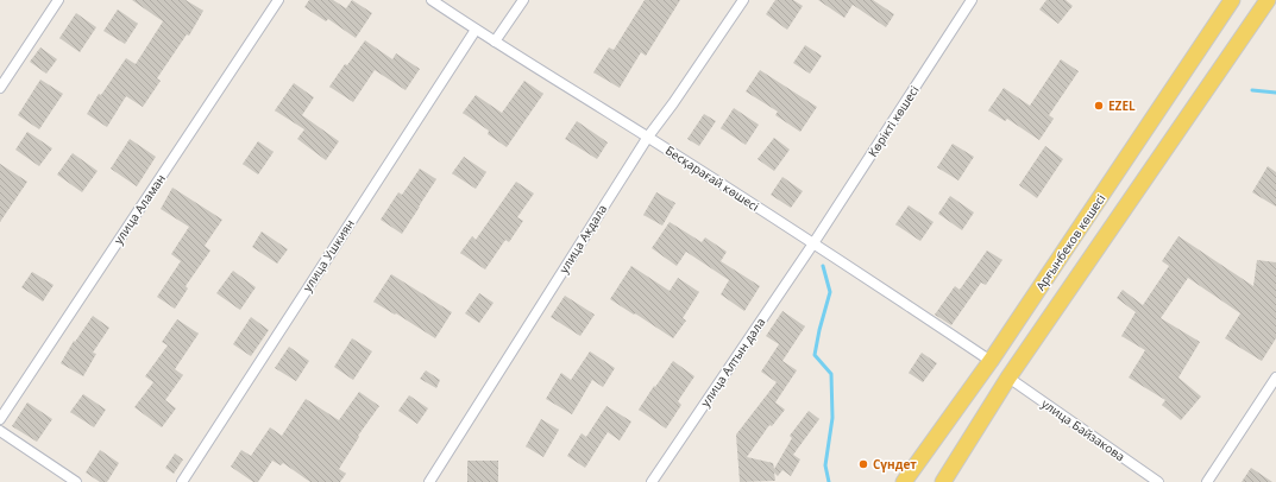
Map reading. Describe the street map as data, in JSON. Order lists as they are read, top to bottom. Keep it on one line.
{"streets":{"main road":["Арғынбеков көшесі"],"street":["Көрікті көшесі","Бесқарағай көшесі","улица Аламан","улица Акдала","улица Ушкиян","улица Алтын дала","улица Байзакова"]},"crossings":[["Көрікті көшесі","Бесқарағай көшесі"],["Көрікті көшесі","улица Алтын дала"],["Бесқарағай көшесі","улица Акдала"],["Бесқарағай көшесі","Арғынбеков көшесі"],["Бесқарағай көшесі","улица Ушкиян"],["Бесқарағай көшесі","улица Алтын дала"],["Арғынбеков көшесі","улица Байзакова"]],"places":["EZEL","Сүндет"]}
